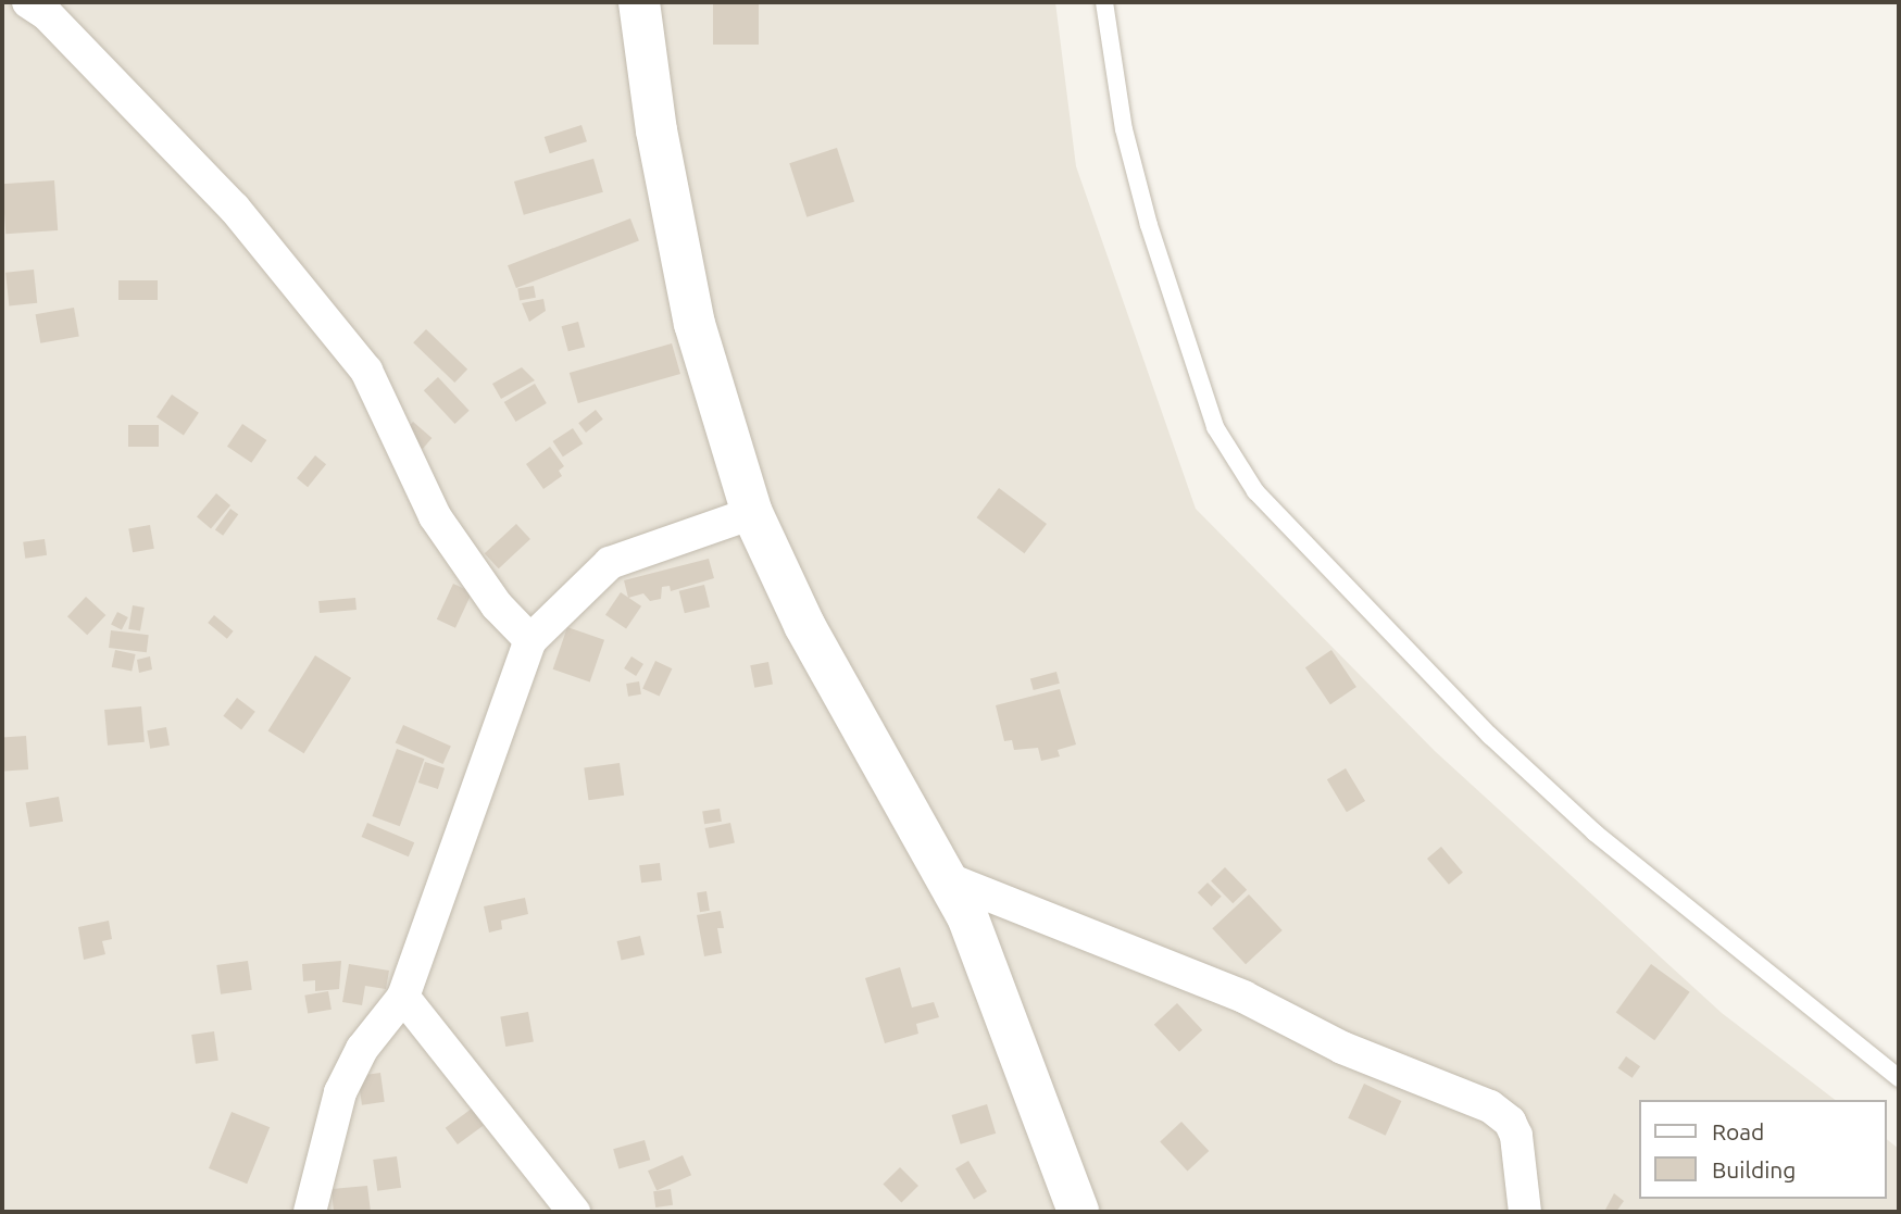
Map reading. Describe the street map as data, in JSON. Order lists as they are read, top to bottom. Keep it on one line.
{"legend":["Road","Building"]}
